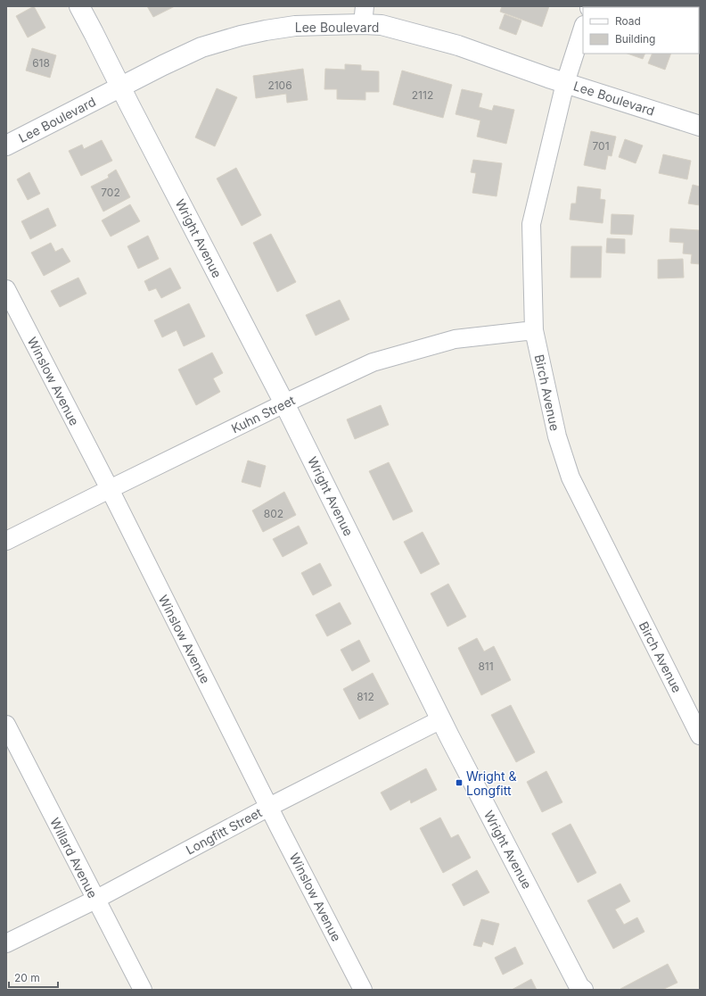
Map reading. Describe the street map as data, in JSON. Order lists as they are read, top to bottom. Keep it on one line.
{"streets":{"street":["Lee Boulevard","Wright Avenue","Winslow Avenue","Birch Avenue","Kuhn Street","Longfitt Street","Willard Avenue"]},"crossings":[["Lee Boulevard","Wright Avenue"],["Lee Boulevard","Birch Avenue"],["Wright Avenue","Kuhn Street"],["Wright Avenue","Longfitt Street"],["Winslow Avenue","Kuhn Street"],["Winslow Avenue","Longfitt Street"],["Birch Avenue","Kuhn Street"],["Longfitt Street","Willard Avenue"]],"places":{"transit":["Wright & Longfitt"]},"house_numbers":["618","2106","2112","701","702","802","811","812"],"legend":["Road","Building"],"scale_bar":"20 m"}
